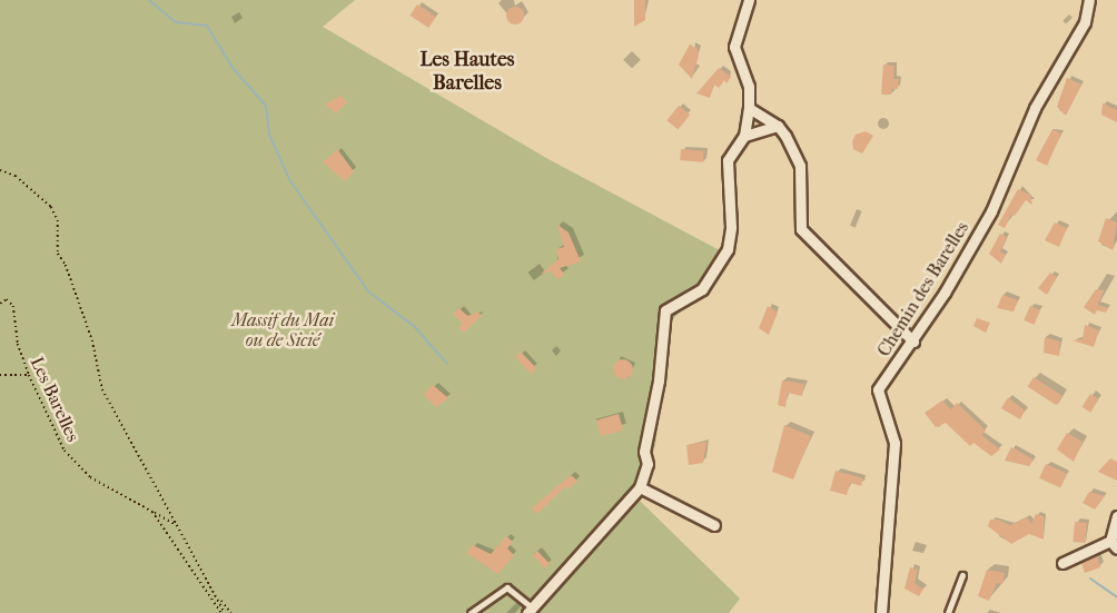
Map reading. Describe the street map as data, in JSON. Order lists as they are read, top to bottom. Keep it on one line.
{"streets":{"street":["Chemin des Barelles"],"path":["Les Barelles"]},"districts":["Les Hautes Barelles"],"parks":["Massif du Mai ou de Sicié"]}
